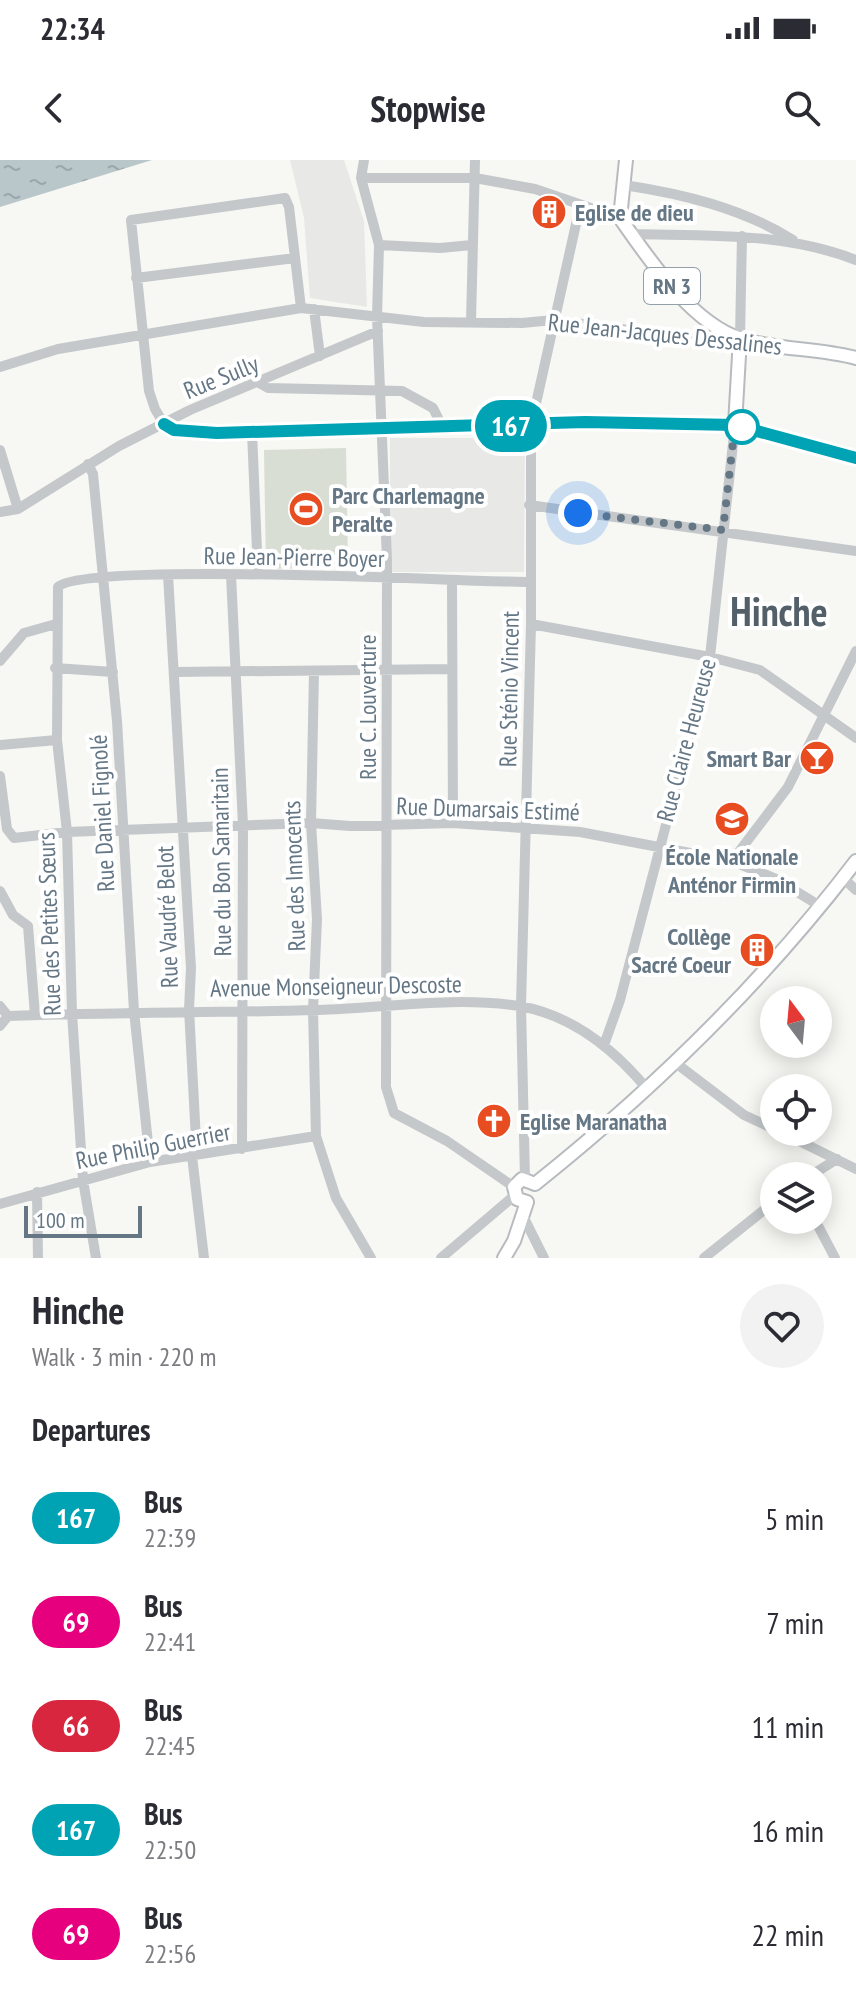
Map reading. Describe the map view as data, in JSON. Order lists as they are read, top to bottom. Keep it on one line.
{"streets":{"main road":["RN 3","Rue Jean-Jacques Dessalines","Rue Claire Heureuse"],"street":["Rue Sully","Rue Jean-Pierre Boyer","Rue Sténio Vincent","Rue C. Louverture","Rue Dumarsais Estimé","Rue Daniel Fignolé","Rue du Bon Samaritain","Rue des Innocents","Rue Vaudré Belot","Rue des Petites Sœurs","Avenue Monseigneur Descoste","Rue Philip Guerrier"]},"crossings":[["RN 3","Rue Jean-Jacques Dessalines"],["RN 3","Rue Claire Heureuse"],["Rue Jean-Jacques Dessalines","Rue Sténio Vincent"],["Rue Jean-Jacques Dessalines","Rue C. Louverture"],["Rue Jean-Jacques Dessalines","Rue Claire Heureuse"],["Rue Sully","Rue C. Louverture"],["Rue Sully","Rue Daniel Fignolé"],["Rue Jean-Pierre Boyer","Rue Sténio Vincent"],["Rue Jean-Pierre Boyer","Rue C. Louverture"],["Rue Jean-Pierre Boyer","Rue Daniel Fignolé"],["Rue Jean-Pierre Boyer","Rue du Bon Samaritain"],["Rue Jean-Pierre Boyer","Rue Vaudré Belot"],["Rue Jean-Pierre Boyer","Rue des Petites Sœurs"],["Rue Sténio Vincent","Rue Dumarsais Estimé"],["Rue Sténio Vincent","Avenue Monseigneur Descoste"],["Rue C. Louverture","Rue Dumarsais Estimé"],["Rue C. Louverture","Avenue Monseigneur Descoste"],["Rue Claire Heureuse","Rue Dumarsais Estimé"],["Rue Claire Heureuse","Avenue Monseigneur Descoste"],["Rue Dumarsais Estimé","Rue Daniel Fignolé"],["Rue Dumarsais Estimé","Rue du Bon Samaritain"],["Rue Dumarsais Estimé","Rue des Innocents"],["Rue Dumarsais Estimé","Rue Vaudré Belot"],["Rue Dumarsais Estimé","Rue des Petites Sœurs"],["Rue Daniel Fignolé","Avenue Monseigneur Descoste"],["Rue Daniel Fignolé","Rue Philip Guerrier"],["Rue du Bon Samaritain","Avenue Monseigneur Descoste"],["Rue du Bon Samaritain","Rue Philip Guerrier"],["Rue des Innocents","Avenue Monseigneur Descoste"],["Rue des Innocents","Rue Philip Guerrier"],["Rue Vaudré Belot","Avenue Monseigneur Descoste"],["Rue Vaudré Belot","Rue Philip Guerrier"],["Rue des Petites Sœurs","Avenue Monseigneur Descoste"],["Rue des Petites Sœurs","Rue Philip Guerrier"]],"districts":["Hinche"],"places":{"building":["Eglise de dieu","Collège Sacré Coeur"],"sports":["Parc Charlemagne Peralte"],"bar":["Smart Bar"],"school or university":["École Nationale Anténor Firmin"],"church":["Eglise Maranatha"]},"lines":["bus line 167"],"scale_bar":"100 m","north":"top","page":{"status":"22:34","header":"Stopwise","on_map":"167","scale":"100 m","heading":[["Hinche","Walk · 3 min · 220 m"],"Departures"],"list":[{"mark":"167","name":"Bus","note":"22:39","value":"5 min"},{"mark":"69","name":"Bus","note":"22:41","value":"7 min"},{"mark":"66","name":"Bus","note":"22:45","value":"11 min"},{"mark":"167","name":"Bus","note":"22:50","value":"16 min"},{"mark":"69","name":"Bus","note":"22:56","value":"22 min"}]}}
